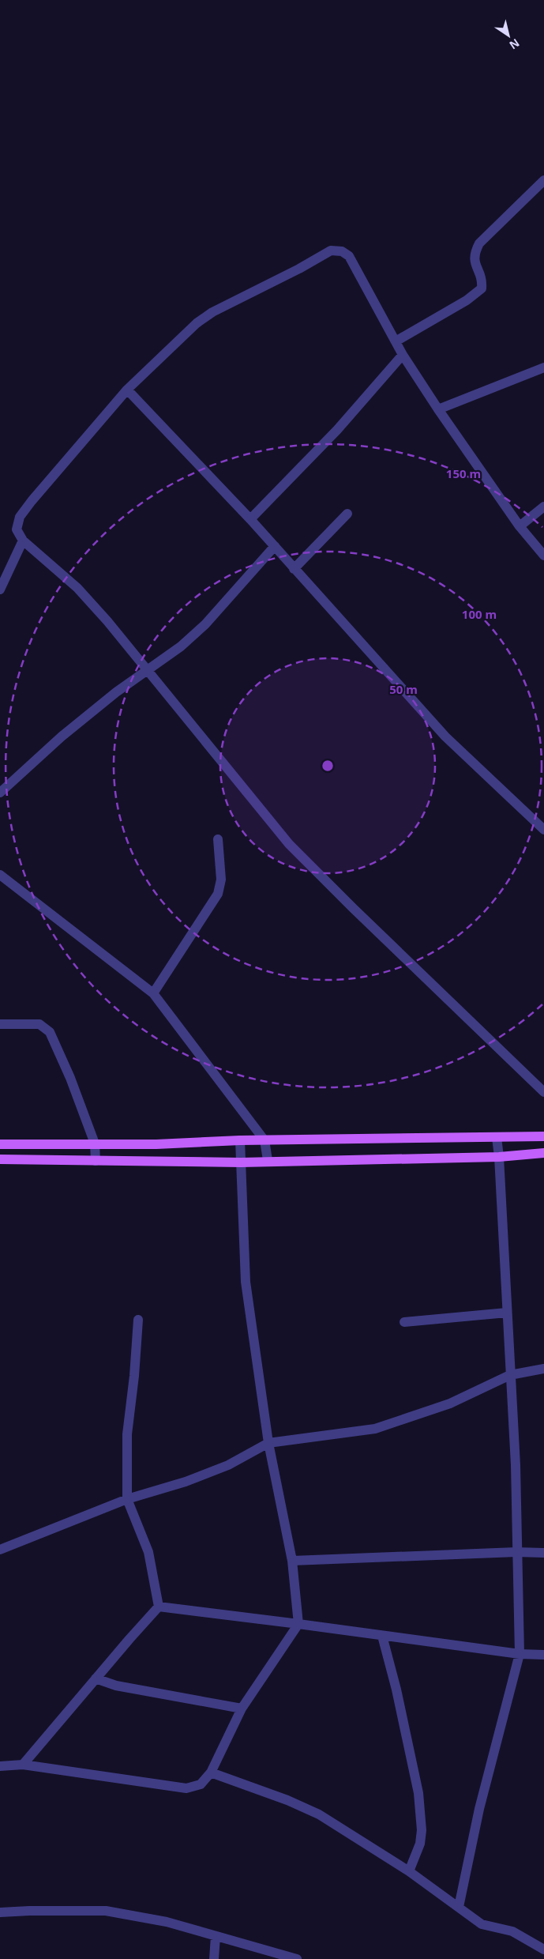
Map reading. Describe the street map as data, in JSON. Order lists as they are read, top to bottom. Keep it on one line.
{"north":"bottom right","rings":["150 m","100 m","50 m"]}
